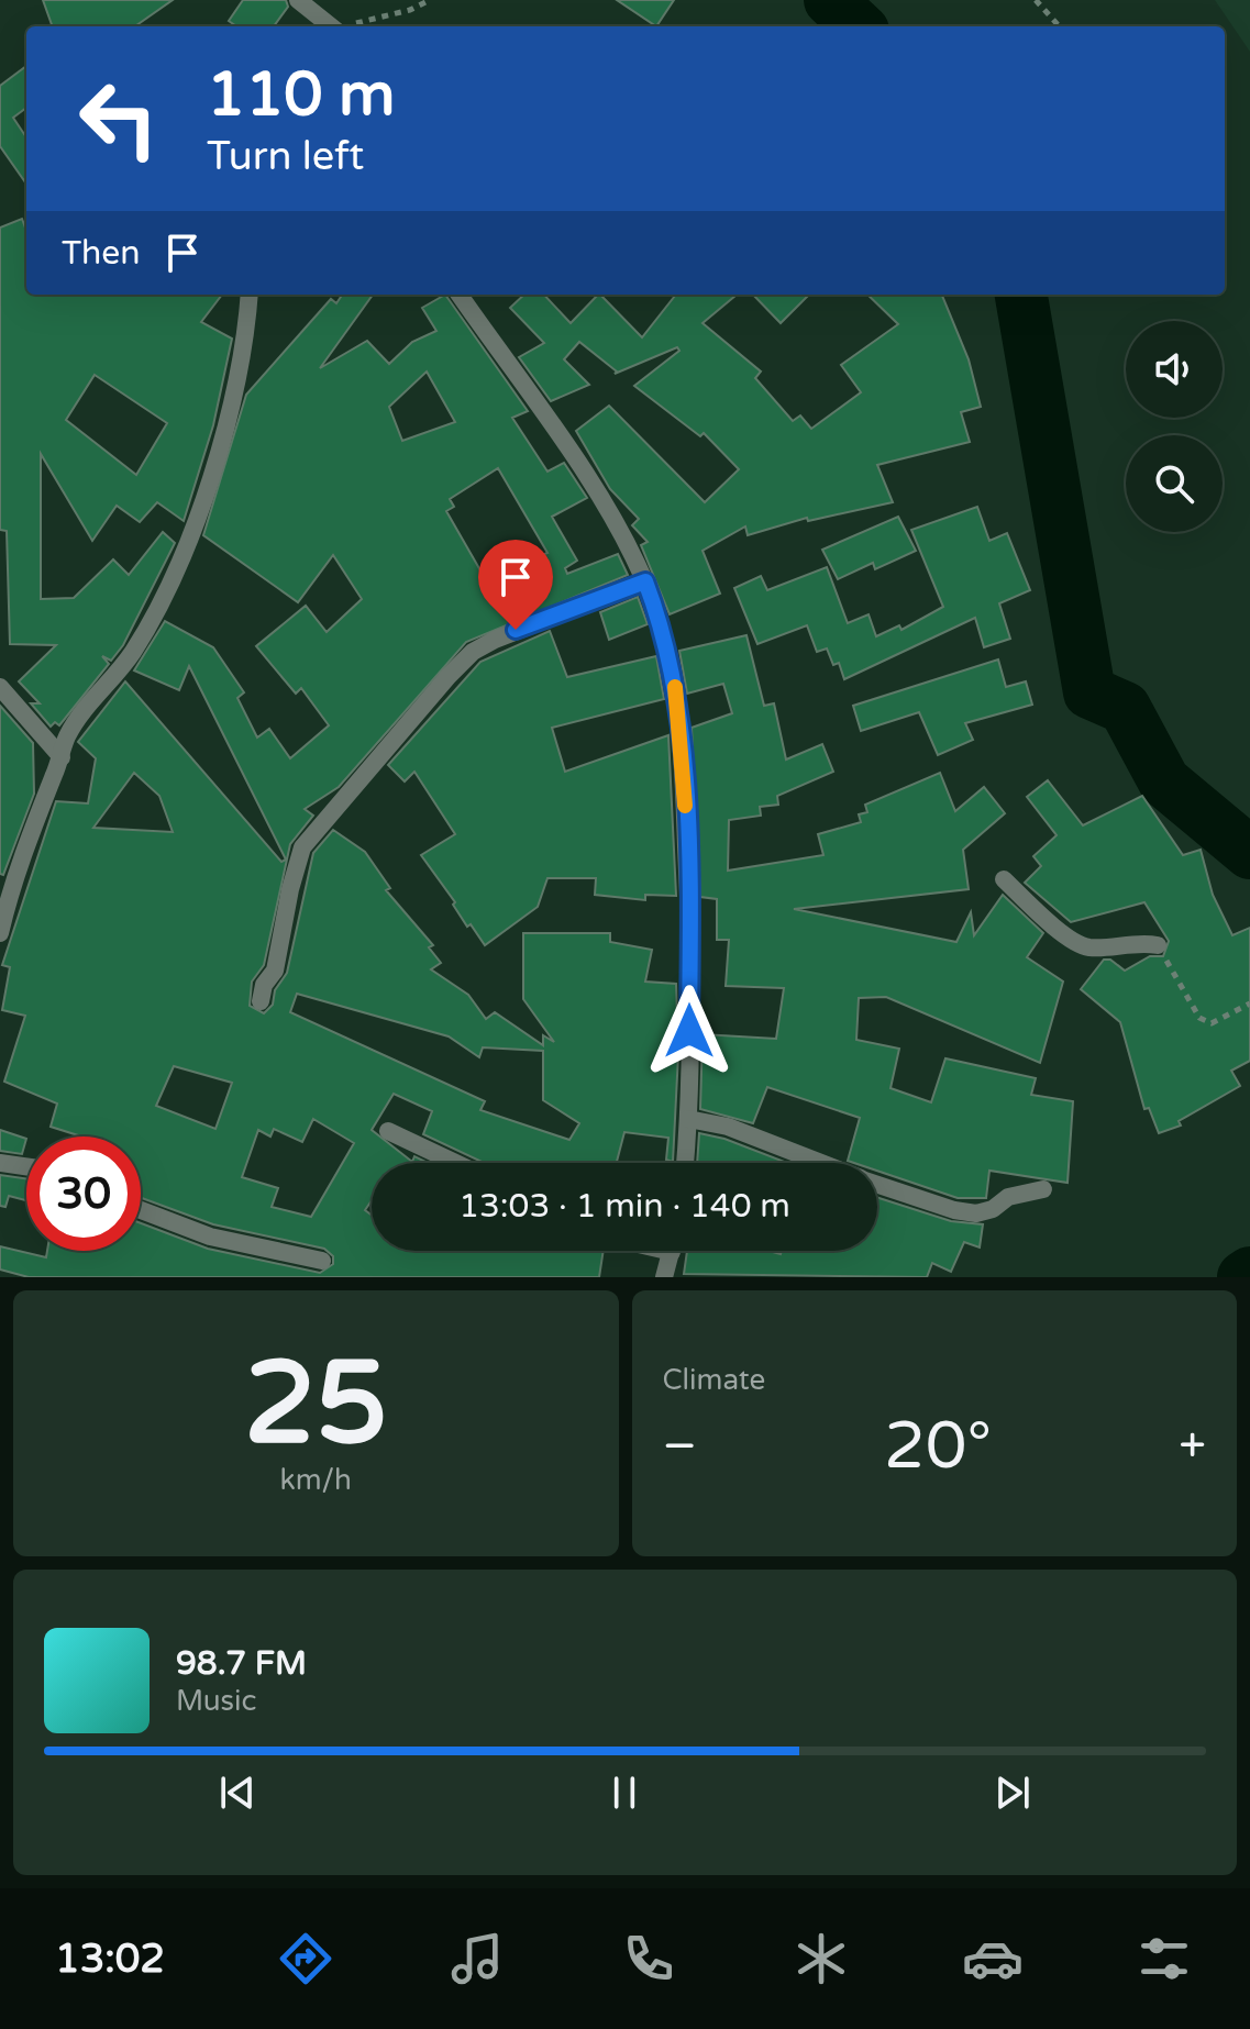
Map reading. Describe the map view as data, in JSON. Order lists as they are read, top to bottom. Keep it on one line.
{"page":{"turn":["110 m","Turn left"],"then":"Then","limit":"30","trip":"13:03 · 1 min · 140 m","tile":[["25","km/h"],"Climate"],"heat":["−","20°","+"],"song":["98.7 FM","Music"],"tabs":"13:02"}}
